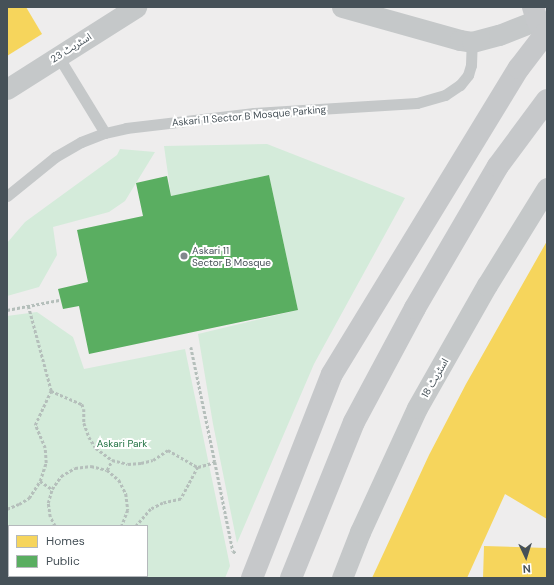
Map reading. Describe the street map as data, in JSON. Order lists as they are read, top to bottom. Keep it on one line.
{"streets":{"street":["اسٹریٹ 23","اسٹریٹ 18"],"lane":["Askari 11 Sector B Mosque Parking"]},"parks":["Askari Park"],"places":["Askari 11 Sector B Mosque"],"legend":["Homes","Public"],"north":"bottom"}
